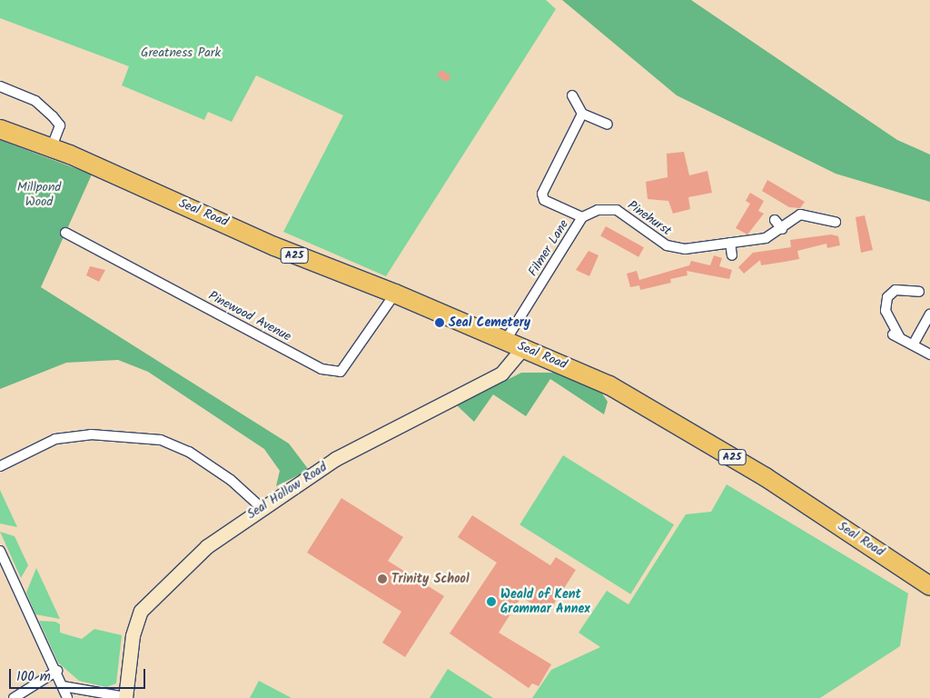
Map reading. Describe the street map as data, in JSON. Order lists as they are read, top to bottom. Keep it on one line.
{"streets":{"highway":["Seal Road","A25"],"main road":["Seal Hollow Road"],"street":["Pinehurst","Filmer Lane","Pinewood Avenue"]},"crossings":[["Seal Road","Filmer Lane"],["Seal Road","Pinewood Avenue"],["Seal Road","Seal Hollow Road"],["Pinehurst","Filmer Lane"]],"parks":["Greatness Park","Millpond Wood"],"places":["Seal Cemetery","Trinity School","Weald of Kent Grammar Annex"],"scale_bar":"100 m"}
